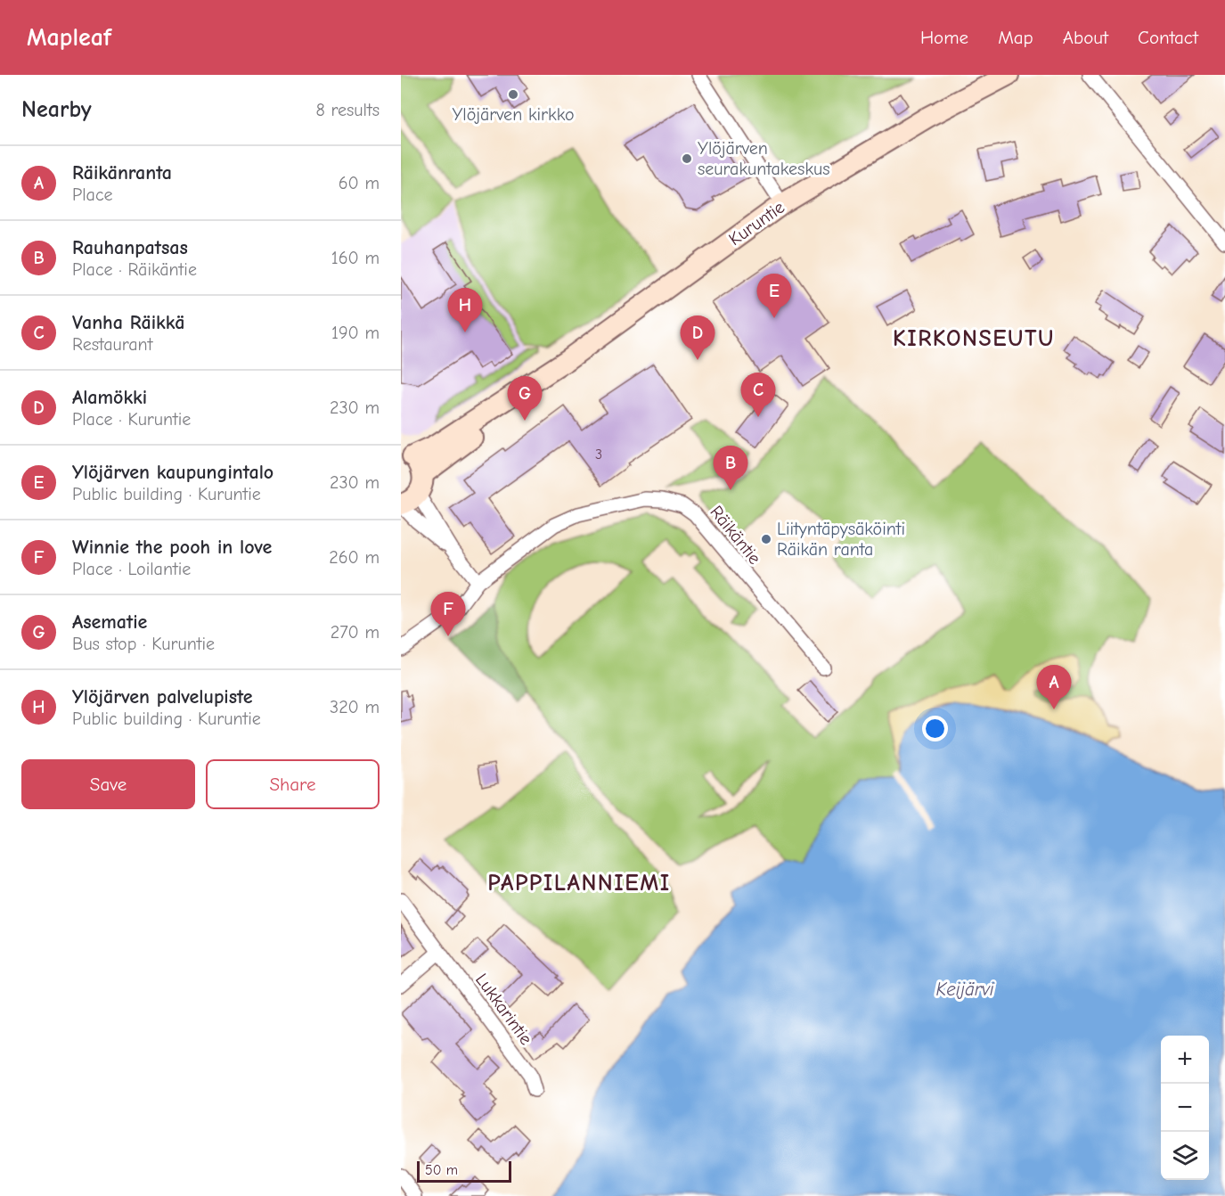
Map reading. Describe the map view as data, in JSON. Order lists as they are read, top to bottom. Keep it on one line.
{"streets":{"main road":["Kuruntie"],"street":["Räikäntie","Lukkarintie"]},"districts":["KIRKONSEUTU","PAPPILANNIEMI"],"water":["Keijärvi"],"places":["Ylöjärven kirkko","Ylöjärven seurakuntakeskus","Liityntäpysäköinti Räikän ranta"],"house_numbers":["3"],"scale_bar":"50 m","page":{"header":"Mapleaf","nav":["Home","Map","About","Contact"],"heading":["Nearby","8 results"],"list":[{"mark":"A","name":"Räikänranta","note":"Place","value":"60 m"},{"mark":"B","name":"Rauhanpatsas","note":"Place · Räikäntie","value":"160 m"},{"mark":"C","name":"Vanha Räikkä","note":"Restaurant","value":"190 m"},{"mark":"D","name":"Alamökki","note":"Place · Kuruntie","value":"230 m"},{"mark":"E","name":"Ylöjärven kaupungintalo","note":"Public building · Kuruntie","value":"230 m"},{"mark":"F","name":"Winnie the pooh in love","note":"Place · Loilantie","value":"260 m"},{"mark":"G","name":"Asematie","note":"Bus stop · Kuruntie","value":"270 m"},{"mark":"H","name":"Ylöjärven palvelupiste","note":"Public building · Kuruntie","value":"320 m"}],"pins":["E","H","D","C","G","B","F","A"],"buttons":["Save","Share"],"map_buttons":["+","−"],"scale":"50 m"}}
